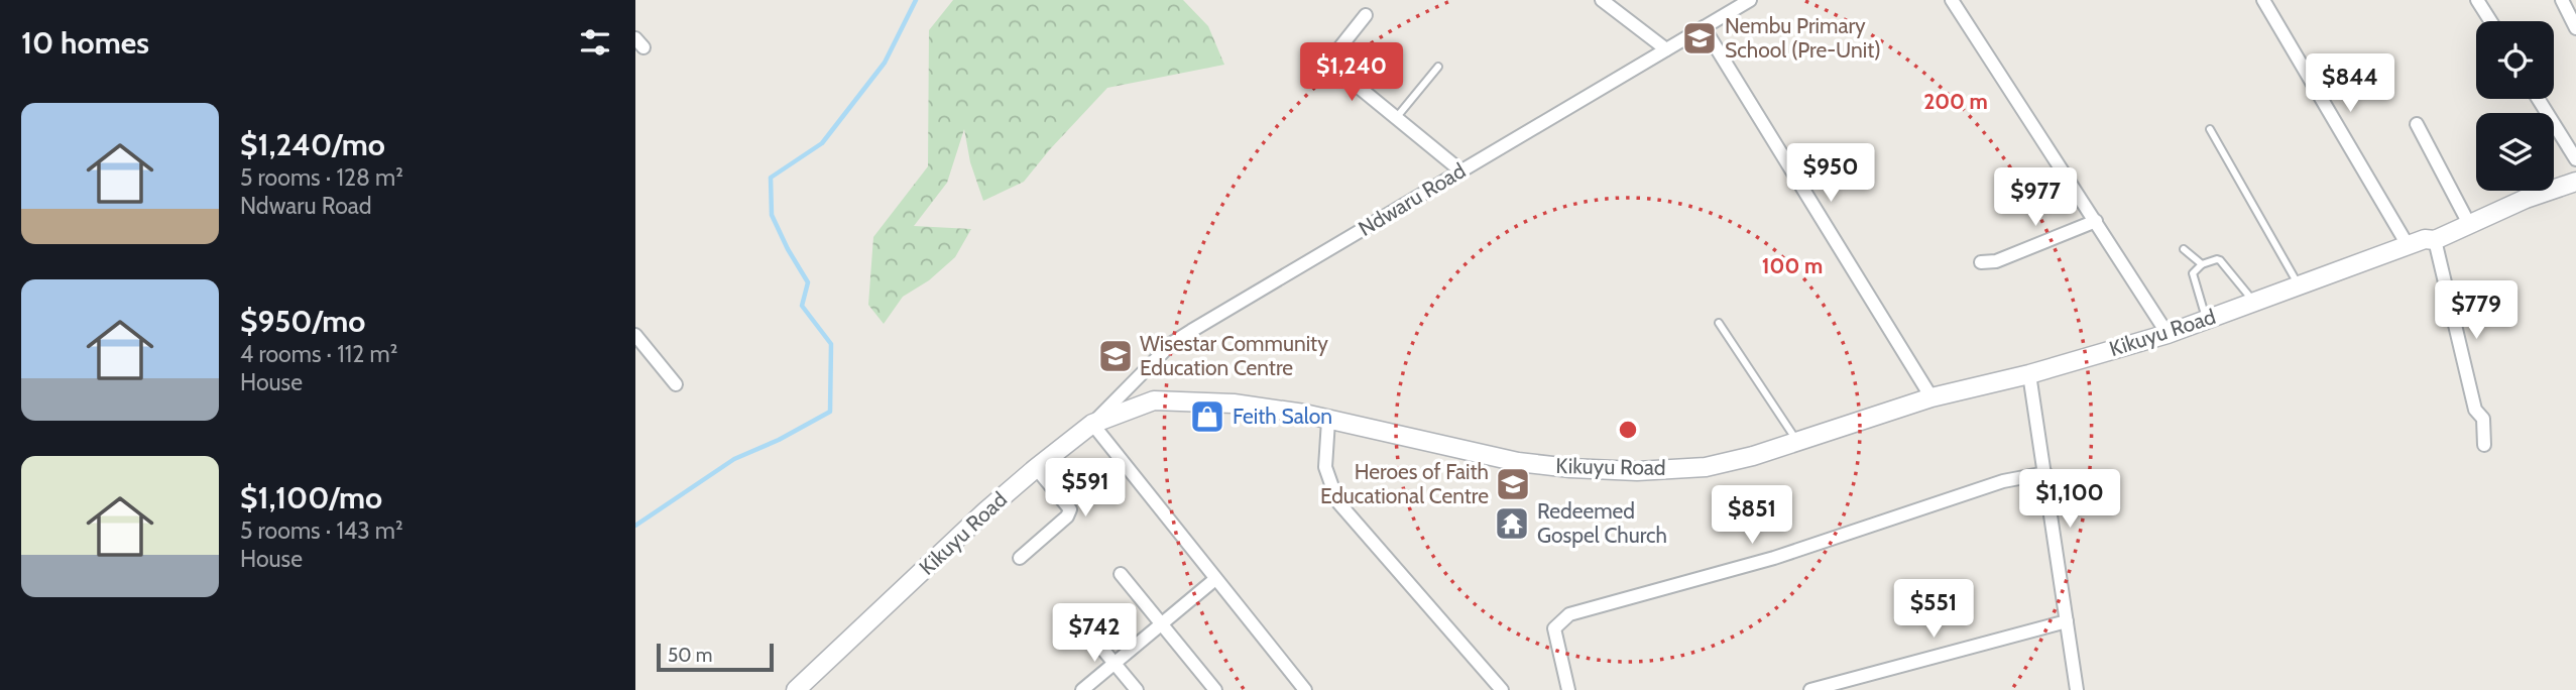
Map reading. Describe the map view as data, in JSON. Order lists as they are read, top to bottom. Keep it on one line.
{"streets":{"main road":["Kikuyu Road"],"street":["Ndwaru Road"]},"crossings":[["Ndwaru Road","Kikuyu Road"]],"places":{"school or university":["Nembu Primary School (Pre-Unit)","Wisestar Community Education Centre","Heroes of Faith Educational Centre"],"shop":["Feith Salon"],"temple":["Redeemed Gospel Church"]},"scale_bar":"50 m","page":{"heading":"10 homes","price":["$1,240","$844","$950","$977","$779","$591","$1,100","$851","$551","$742"],"list":[{"name":"$1,240/mo","note":"5 rooms · 128 m² · Ndwaru Road"},{"name":"$950/mo","note":"4 rooms · 112 m² · House"},{"name":"$1,100/mo","note":"5 rooms · 143 m² · House"}],"scale":"50 m"},"rings":["200 m","100 m"]}
